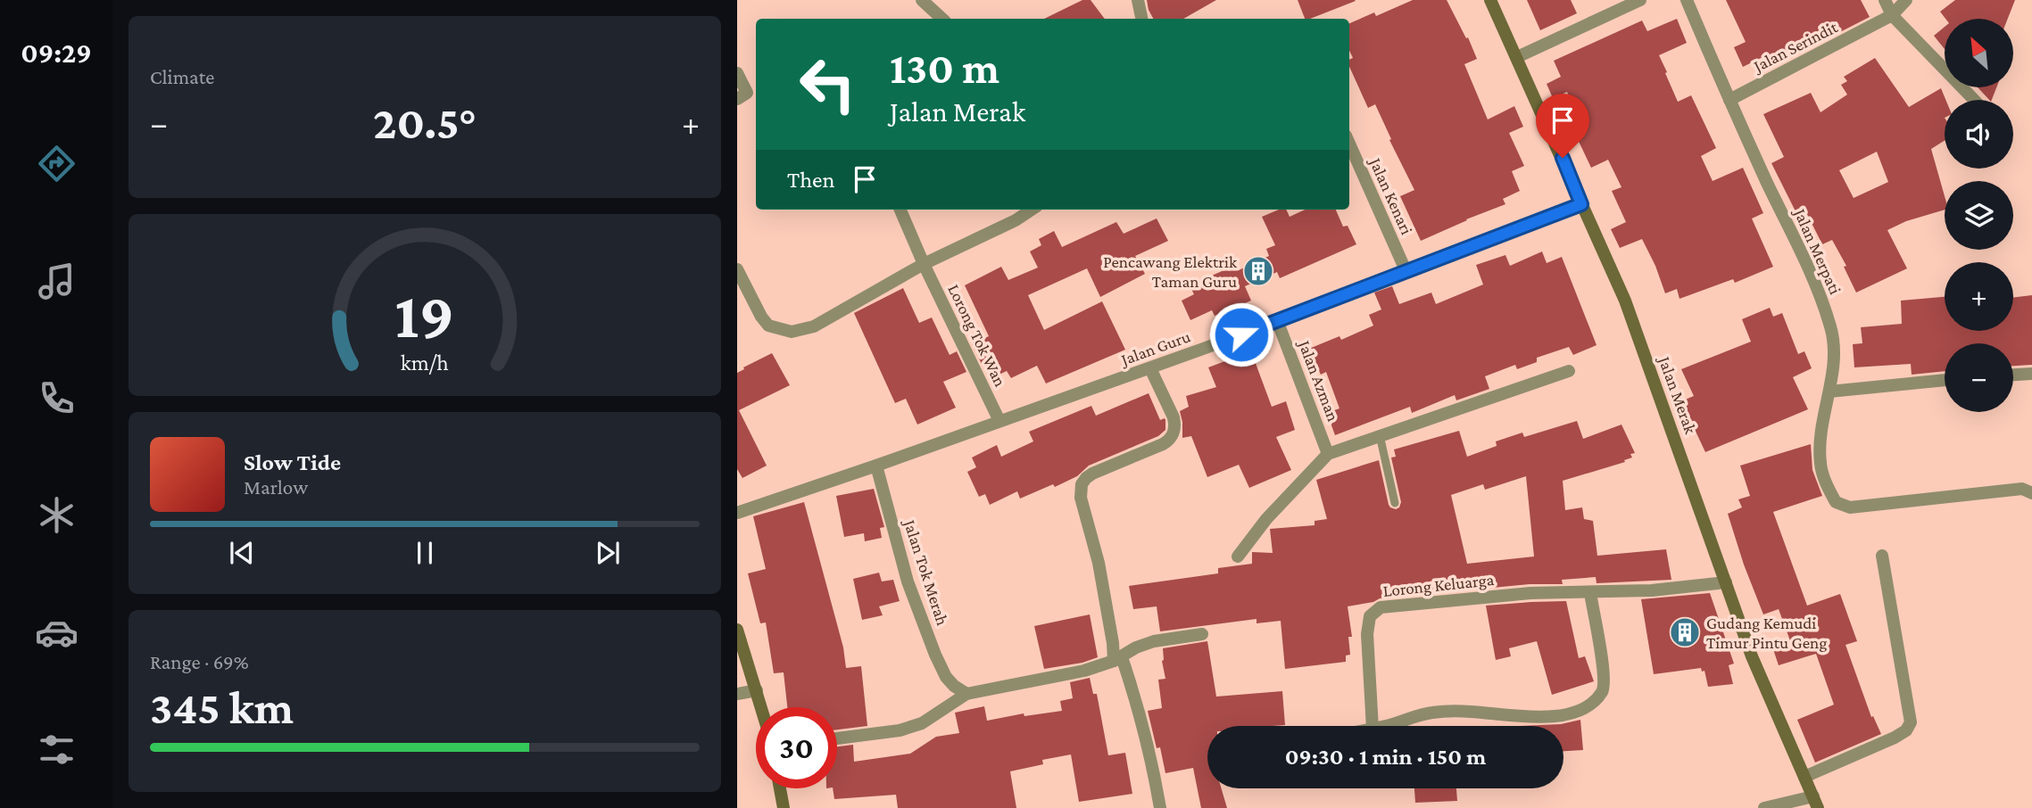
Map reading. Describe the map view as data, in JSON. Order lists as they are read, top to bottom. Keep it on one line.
{"streets":{"street":["Jalan Serindit","Jalan Kenari","Jalan Merpati","Lorong Tok Wan","Jalan Guru","Jalan Azman","Jalan Merak","Jalan Tok Merah","Lorong Keluarga"]},"crossings":[["Jalan Serindit","Jalan Merpati"],["Jalan Kenari","Jalan Guru"],["Lorong Tok Wan","Jalan Guru"],["Jalan Guru","Jalan Azman"],["Jalan Guru","Jalan Merak"],["Jalan Guru","Jalan Tok Merah"],["Jalan Merak","Lorong Keluarga"]],"places":{"building":["Pencawang Elektrik Taman Guru","Gudang Kemudi Timur Pintu Geng"]},"north":"top left","page":{"tabs":"09:29","tile":["Climate",["Range · 69%","345 km"]],"map_buttons":["+","−"],"turn":["130 m","Jalan Merak"],"heat":["−","20.5°","+"],"then":"Then","song":["Slow Tide","Marlow"],"limit":"30","trip":"09:30 · 1 min · 150 m","gauge":["19","km/h"]}}
